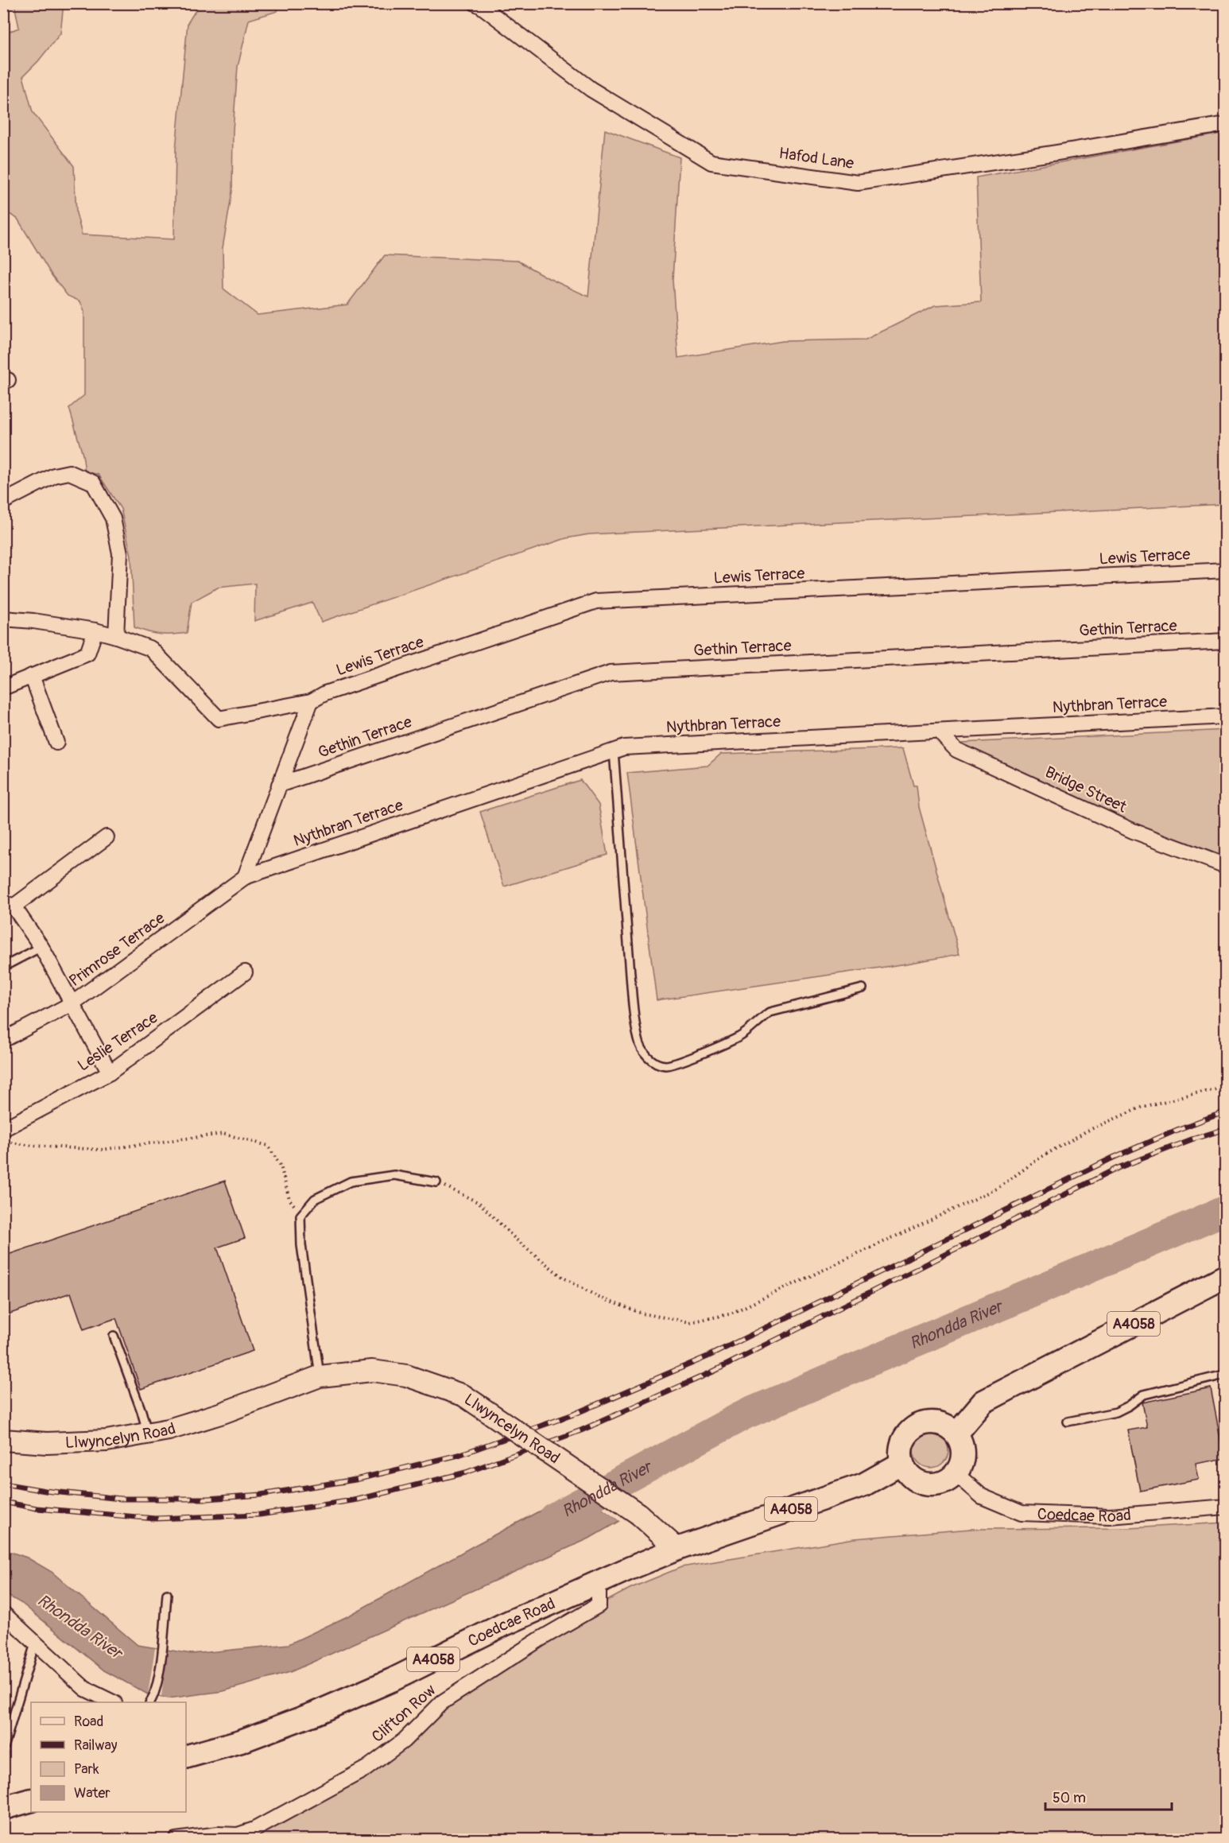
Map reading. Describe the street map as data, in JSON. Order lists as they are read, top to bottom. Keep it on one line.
{"streets":{"main road":["A4058","Llwyncelyn Road","Coedcae Road"],"street":["Hafod Lane","Lewis Terrace","Gethin Terrace","Nythbran Terrace","Bridge Street","Primrose Terrace","Leslie Terrace","Clifton Row"]},"crossings":[["Nythbran Terrace","Bridge Street"],["Nythbran Terrace","Primrose Terrace"],["A4058","Llwyncelyn Road"],["A4058","Coedcae Road"],["Llwyncelyn Road","Coedcae Road"],["Coedcae Road","Clifton Row"]],"water":["Rhondda River"],"legend":["Road","Railway","Park","Water"],"scale_bar":"50 m"}
